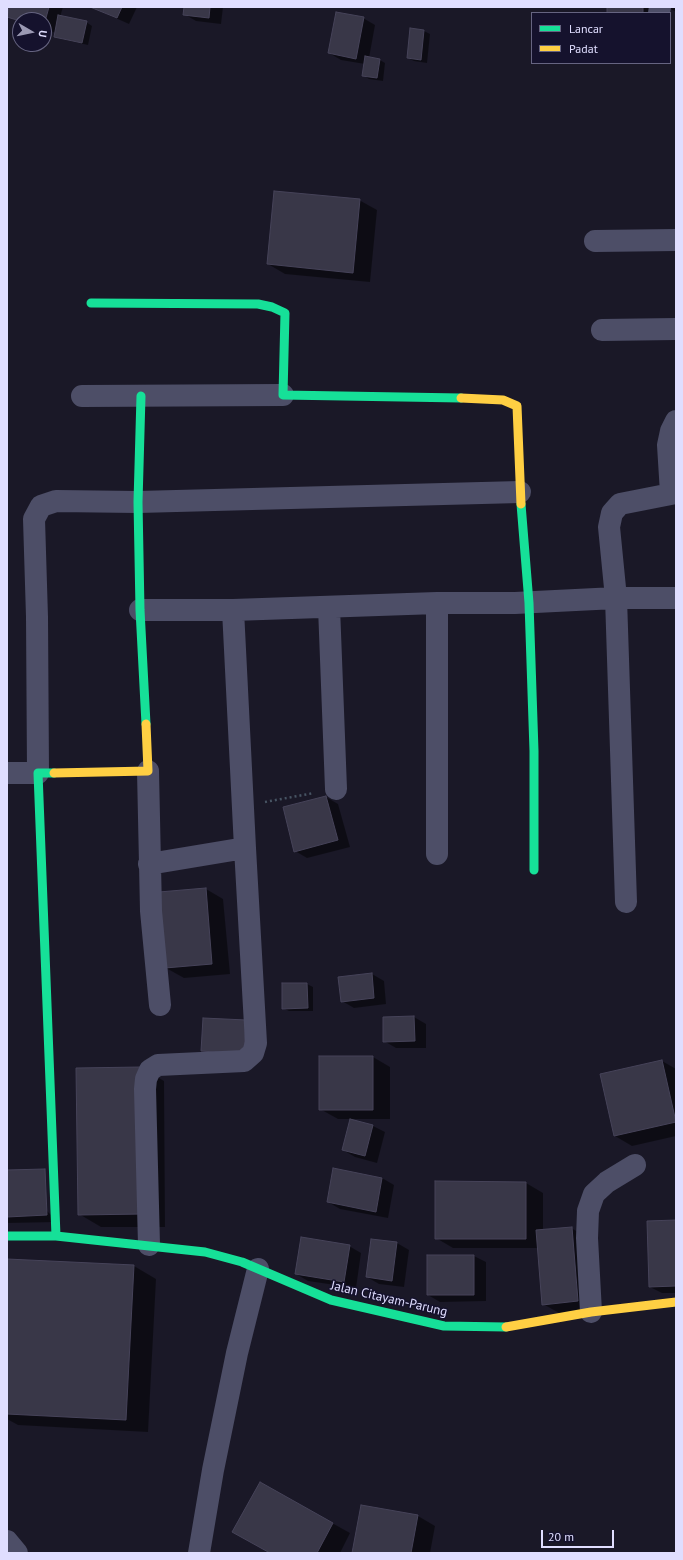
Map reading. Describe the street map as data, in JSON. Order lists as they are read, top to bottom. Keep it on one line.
{"streets":{"street":["Jalan Citayam-Parung"]},"legend":["Lancar","Padat"],"scale_bar":"20 m","north":"right"}
